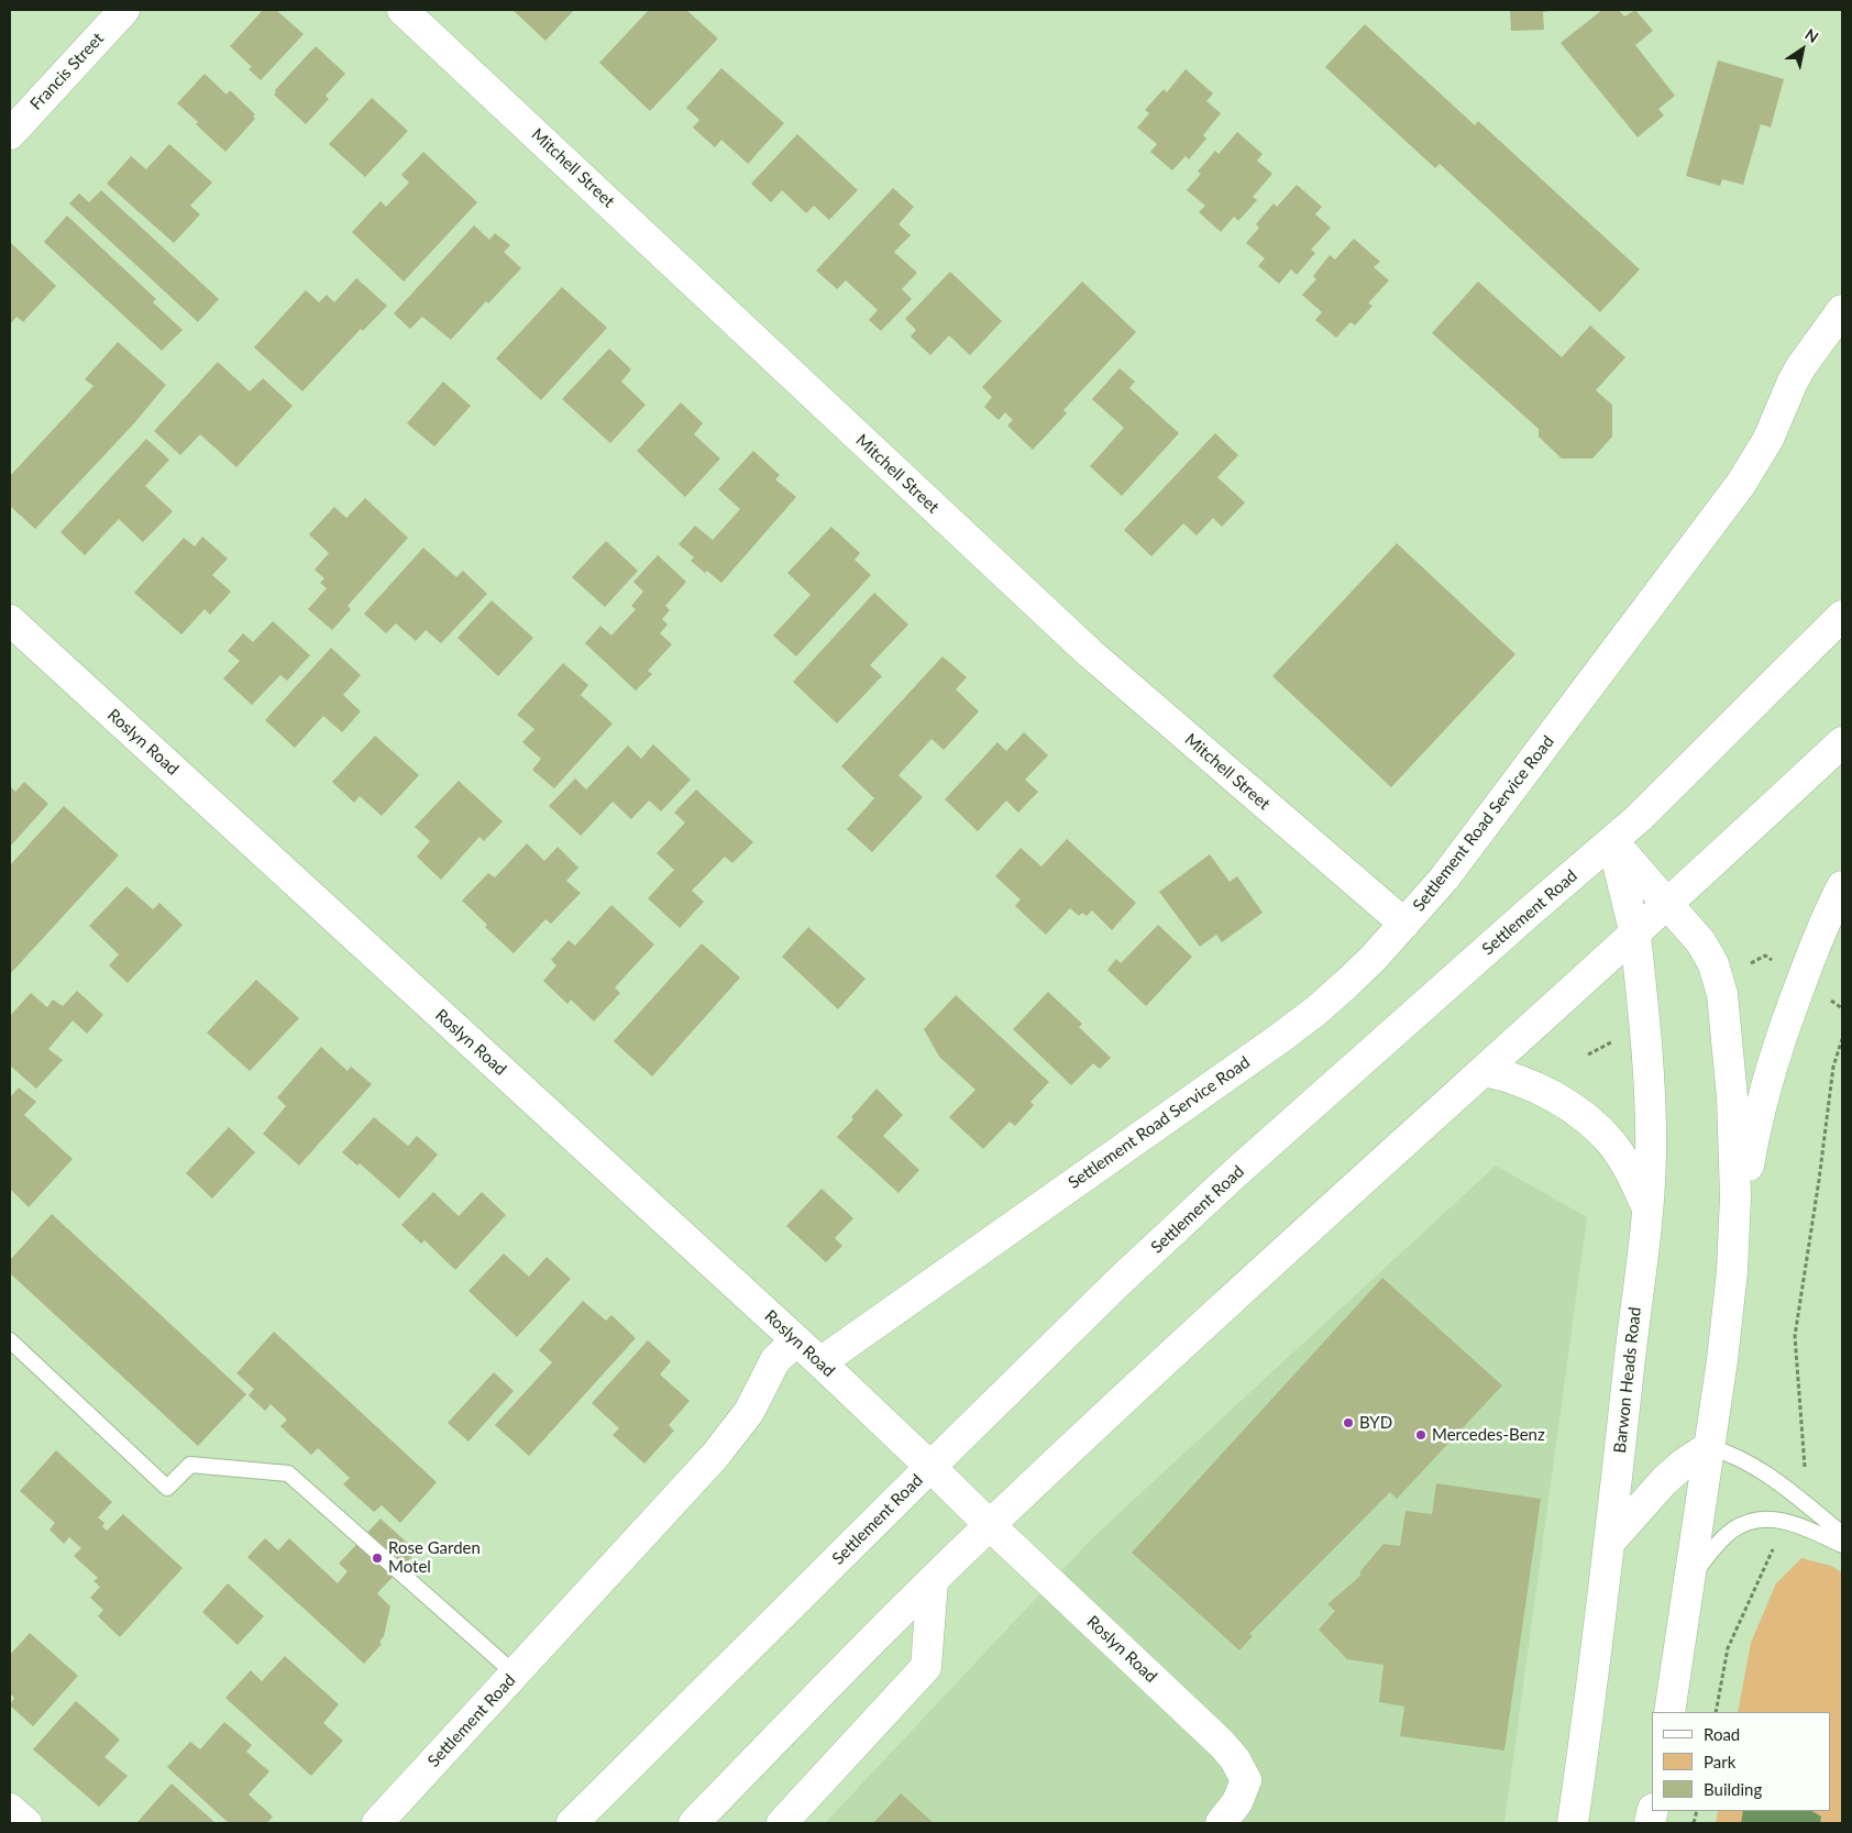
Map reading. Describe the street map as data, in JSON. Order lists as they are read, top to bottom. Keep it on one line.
{"streets":{"main road":["Francis Street","Mitchell Street","Roslyn Road","Settlement Road Service Road","Settlement Road","Barwon Heads Road"]},"crossings":[["Mitchell Street","Settlement Road Service Road"],["Roslyn Road","Settlement Road Service Road"],["Roslyn Road","Settlement Road"],["Settlement Road","Barwon Heads Road"]],"places":["BYD","Mercedes-Benz","Rose Garden Motel"],"legend":["Road","Park","Building"],"north":"top right"}
